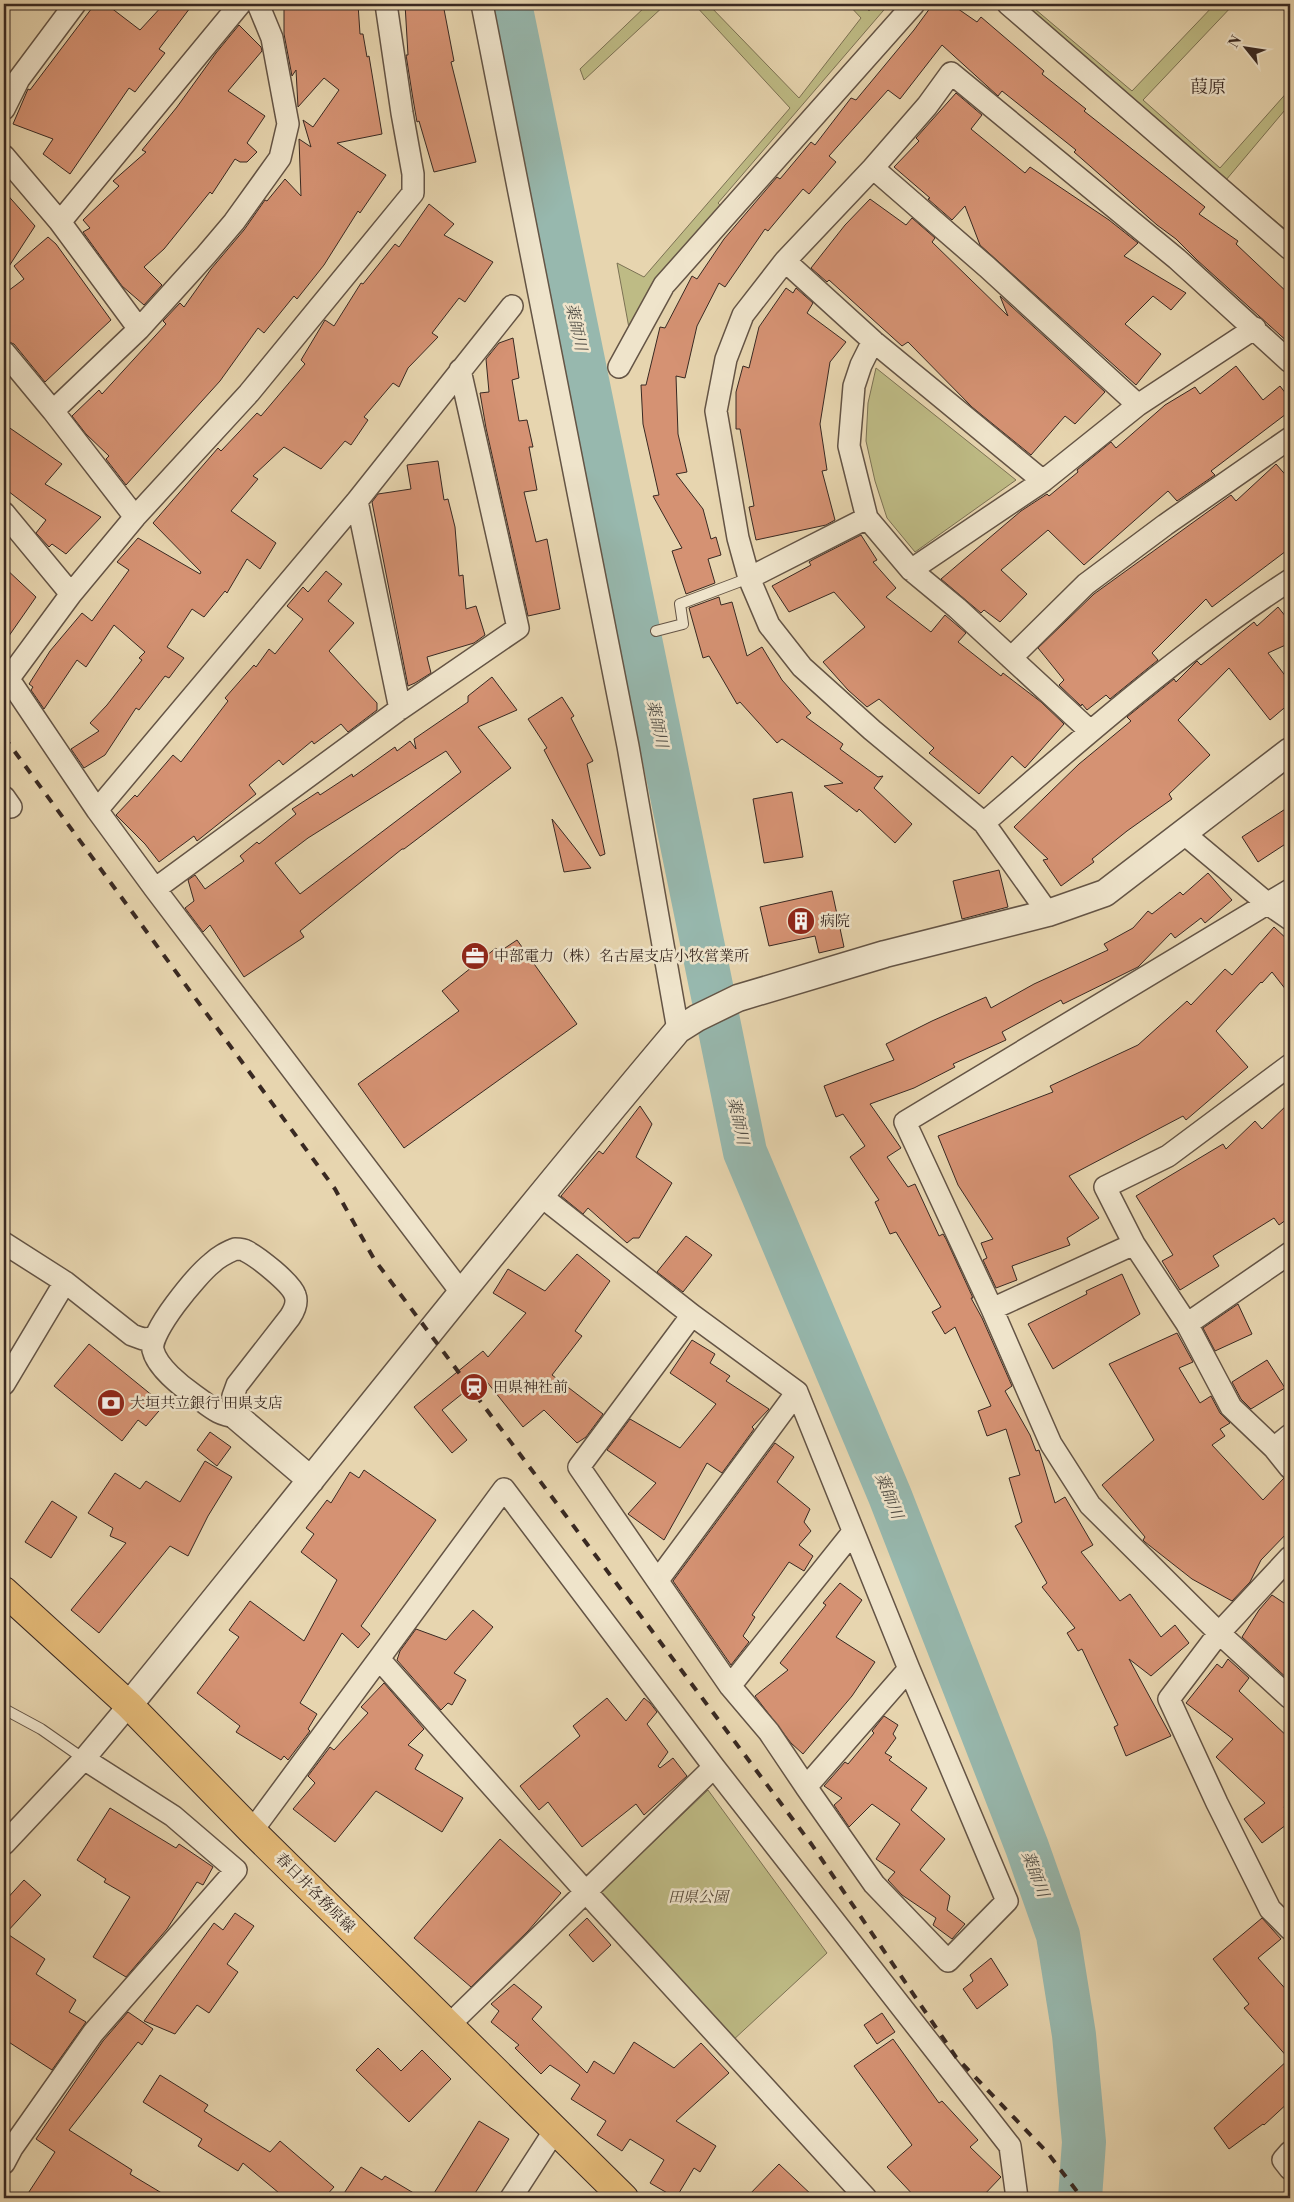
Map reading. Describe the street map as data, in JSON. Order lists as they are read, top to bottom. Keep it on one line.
{"streets":{"main road":["春日井各務原線"]},"districts":["葭原"],"water":["薬師川"],"parks":["田県公園"],"places":{"building":["病院"],"office":["中部電力（株）名古屋支店小牧営業所"],"station":["田県神社前"],"bank":["大垣共立銀行 田県支店"]},"north":"top left"}
